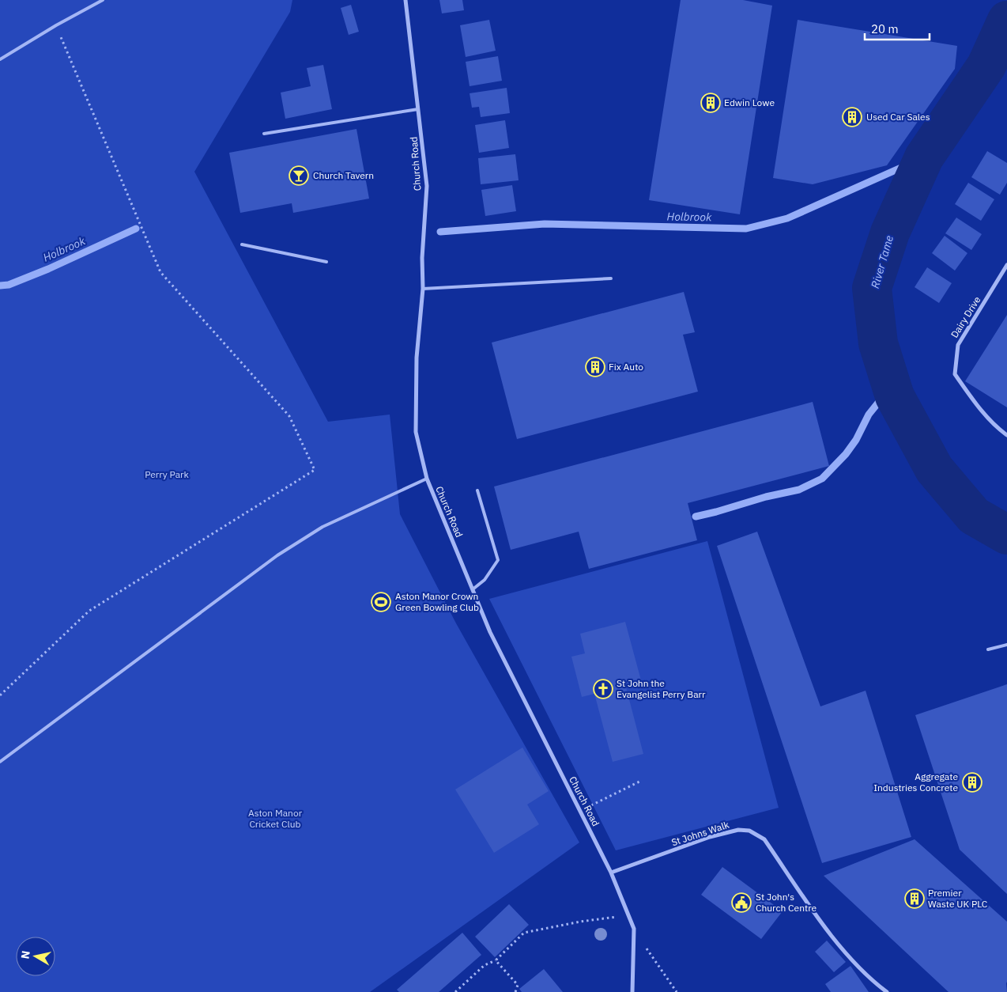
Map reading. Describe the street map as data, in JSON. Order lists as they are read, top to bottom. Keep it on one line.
{"streets":{"street":["Church Road","Dairy Drive","St Johns Walk"]},"crossings":[["Church Road","St Johns Walk"]],"water":["Holbrook","River Tame"],"parks":["Perry Park","Aston Manor Cricket Club"],"places":{"building":["Edwin Lowe","Used Car Sales","Fix Auto","Aggregate Industries Concrete","Premier Waste UK PLC"],"bar":["Church Tavern"],"sports":["Aston Manor Crown Green Bowling Club"],"church":["St John the Evangelist Perry Barr"],"public building":["St John's Church Centre"]},"scale_bar":"20 m","north":"left"}
